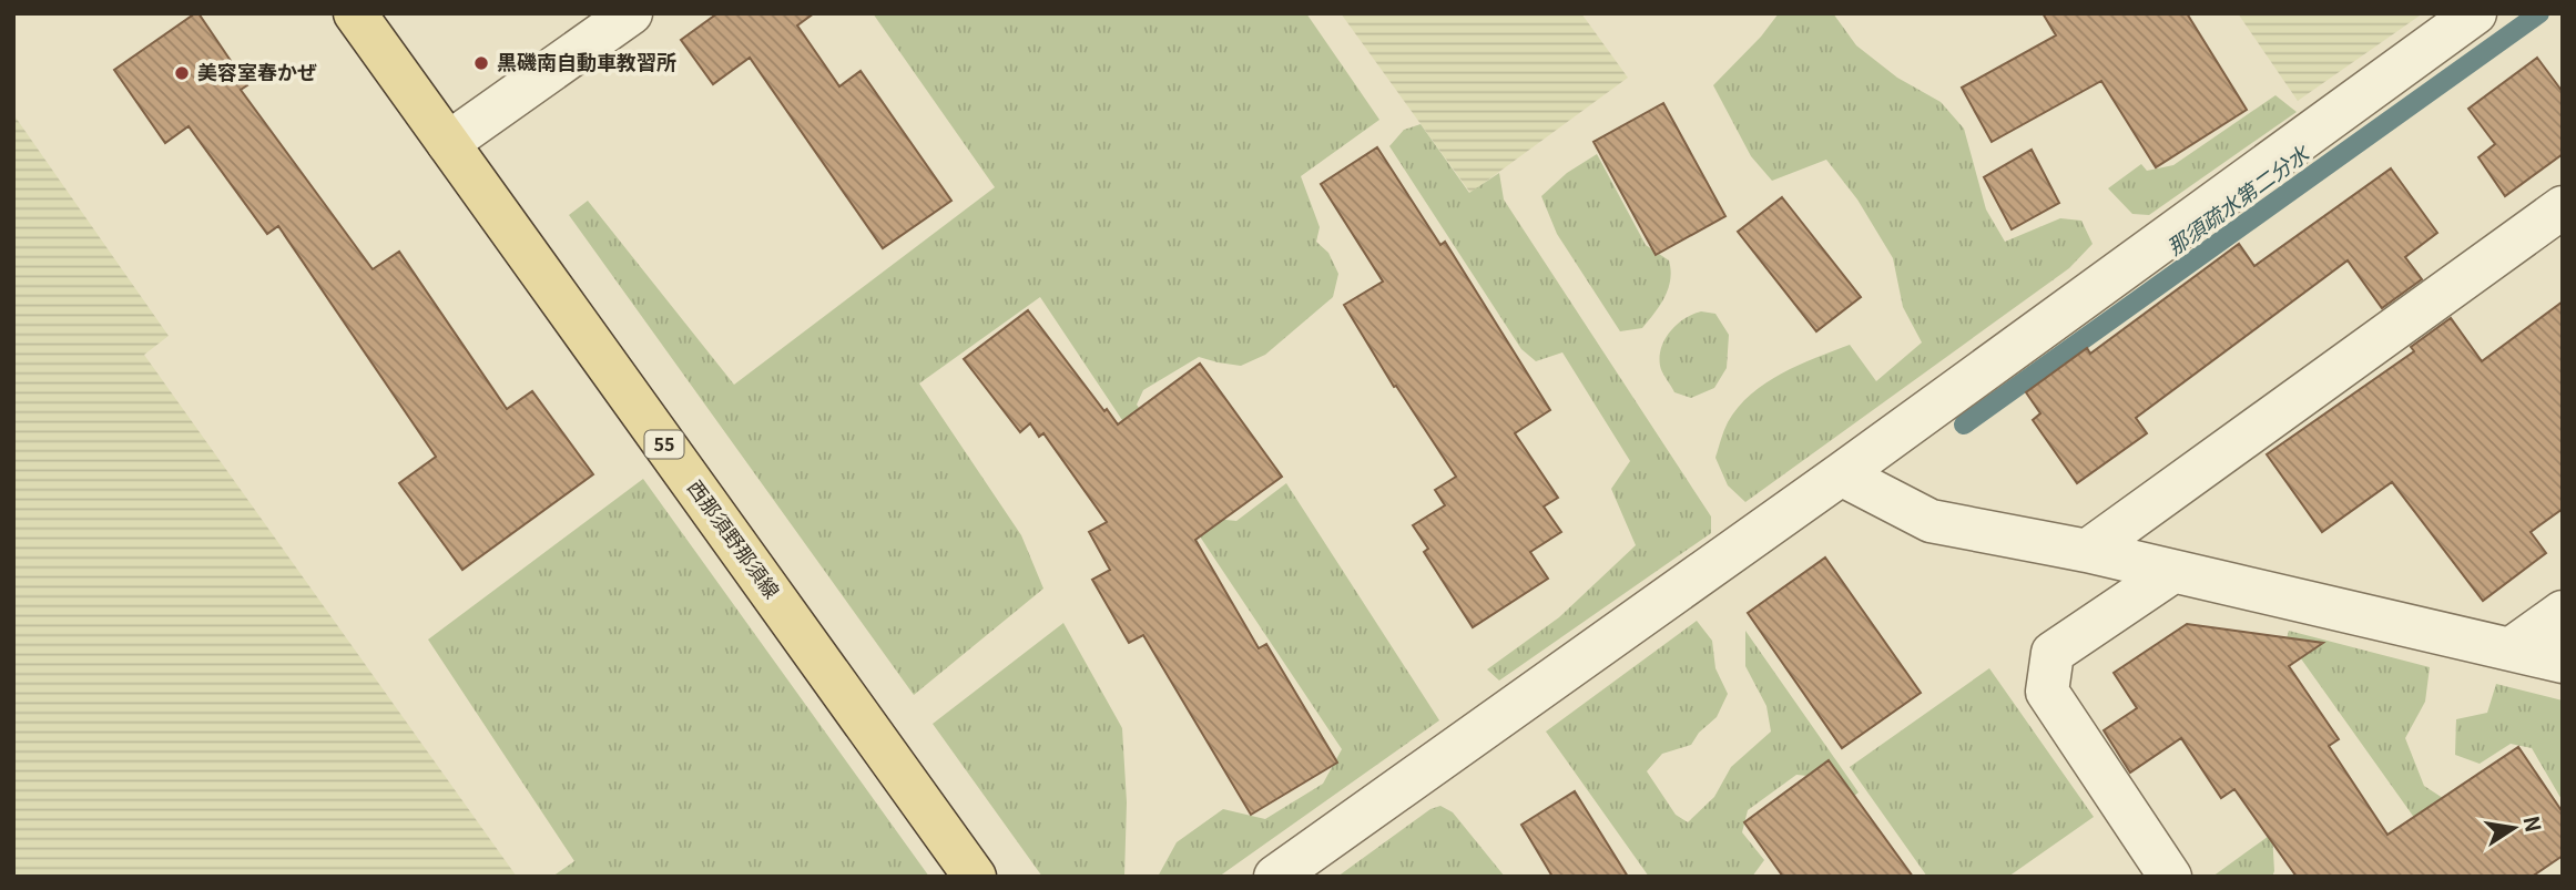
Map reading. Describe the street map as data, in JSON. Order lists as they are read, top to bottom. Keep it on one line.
{"streets":{"main road":["55","西那須野那須線"]},"water":["那須疏水第二分水"],"places":["黒磯南自動車教習所","美容室春かぜ"],"north":"right"}
